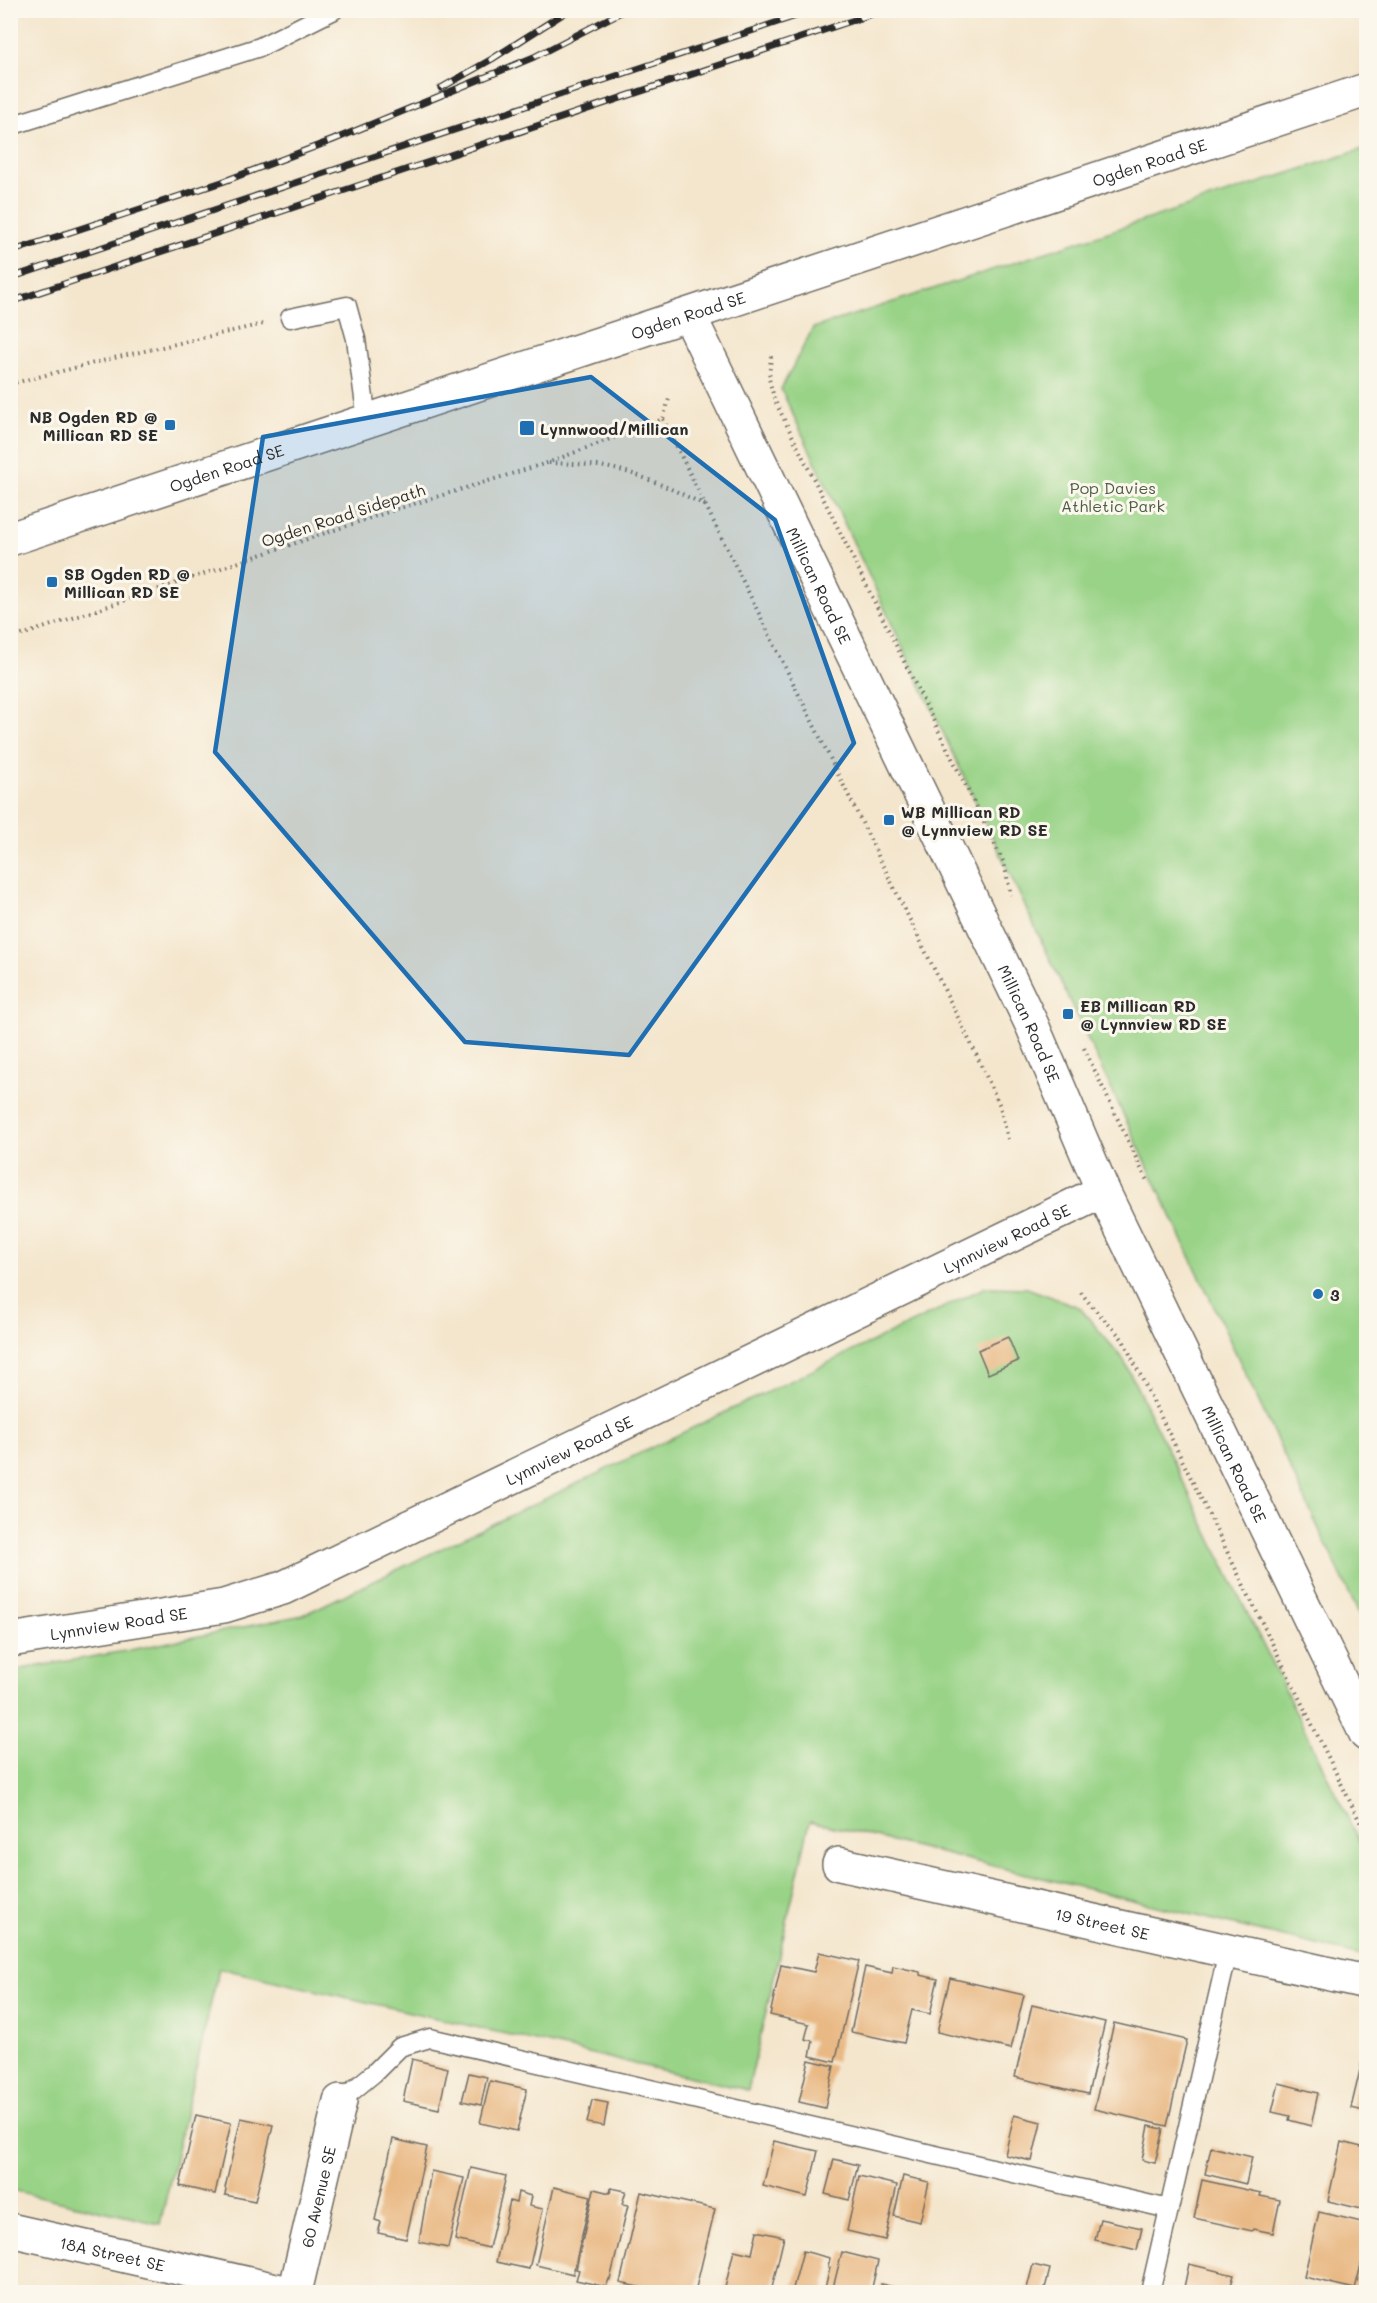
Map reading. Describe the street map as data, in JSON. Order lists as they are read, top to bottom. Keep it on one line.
{"streets":{"street":["Ogden Road SE","Millican Road SE","Lynnview Road SE","19 Street SE","60 Avenue SE","18A Street SE"],"path":["Ogden Road Sidepath"]},"crossings":[["Ogden Road SE","Millican Road SE"],["Millican Road SE","Lynnview Road SE"]],"parks":["Pop Davies Athletic Park"],"places":{"transit":["NB Ogden RD @ Millican RD SE","Lynnwood/Millican","SB Ogden RD @ Millican RD SE","WB Millican RD @ Lynnview RD SE","EB Millican RD @ Lynnview RD SE"],"other":["3"]}}
